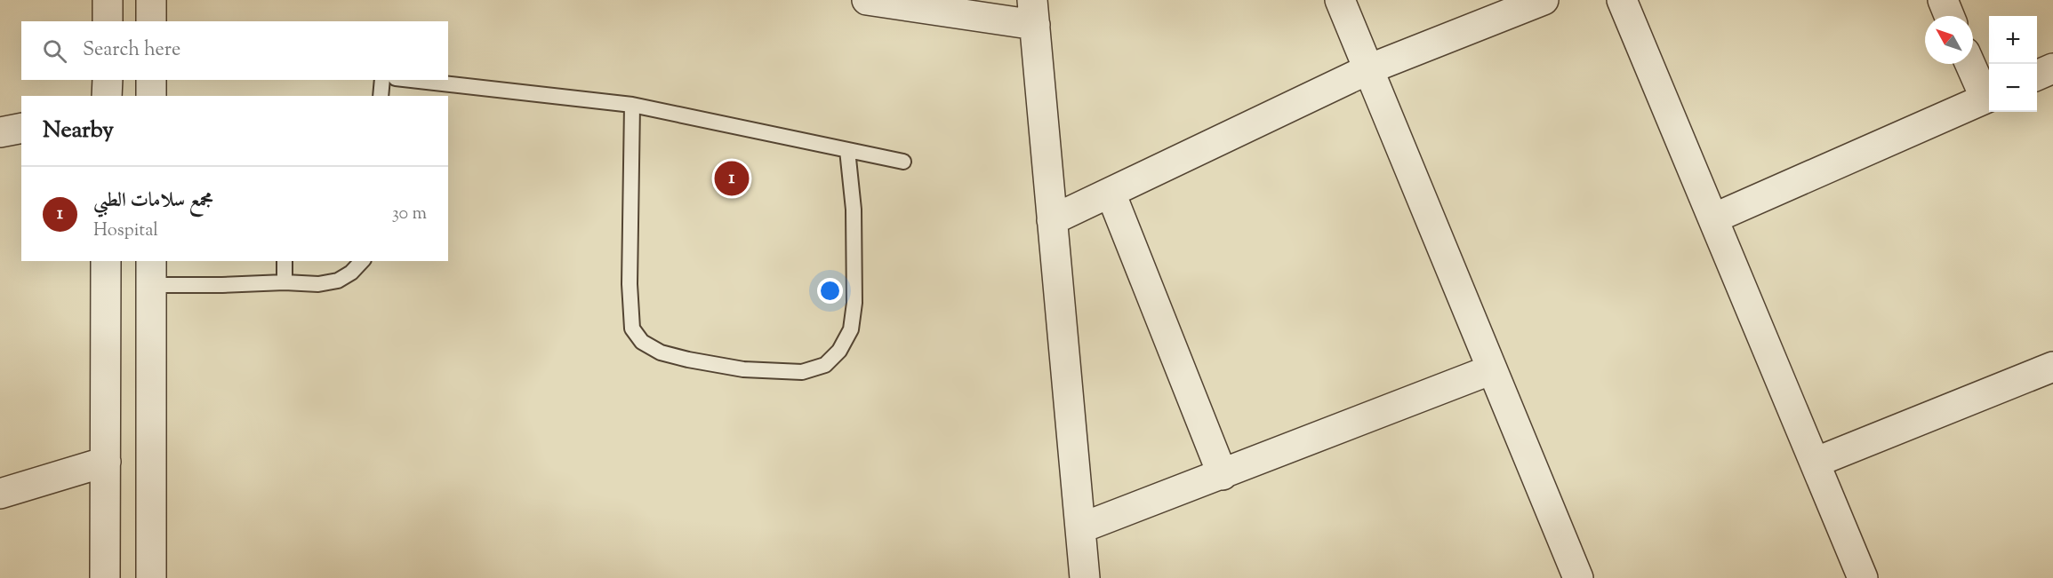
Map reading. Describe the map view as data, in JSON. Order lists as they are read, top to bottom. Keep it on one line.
{"north":"top left","page":{"map_buttons":["+","−"],"search":"Search here","heading":"Nearby","pins":"1","list":[{"mark":"1","name":"مجمع سلامات الطبي","note":"Hospital","value":"30 m"}]}}
